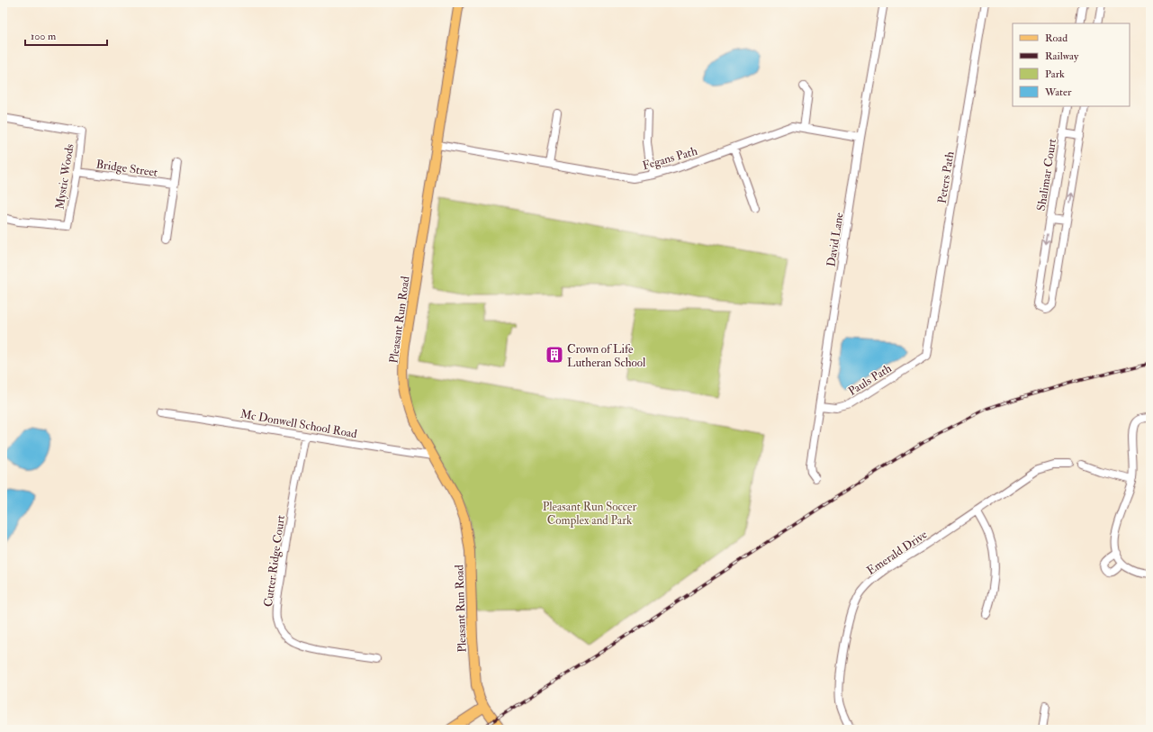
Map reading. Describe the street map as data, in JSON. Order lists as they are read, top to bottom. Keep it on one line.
{"streets":{"main road":["Pleasant Run Road"],"street":["Fegans Path","Bridge Street","Shalimar Court","Mystic Woods","Peters Path","David Lane","Pauls Path","Mc Donwell School Road","Emerald Drive","Cutter Ridge Court"]},"crossings":[["Fegans Path","David Lane"],["Fegans Path","Pleasant Run Road"],["Bridge Street","Mystic Woods"],["Peters Path","Pauls Path"],["David Lane","Pauls Path"],["Pleasant Run Road","Mc Donwell School Road"],["Mc Donwell School Road","Cutter Ridge Court"]],"parks":["Pleasant Run Soccer Complex and Park"],"places":{"building":["Crown of Life Lutheran School"]},"legend":["Road","Railway","Park","Water"],"scale_bar":"100 m"}
